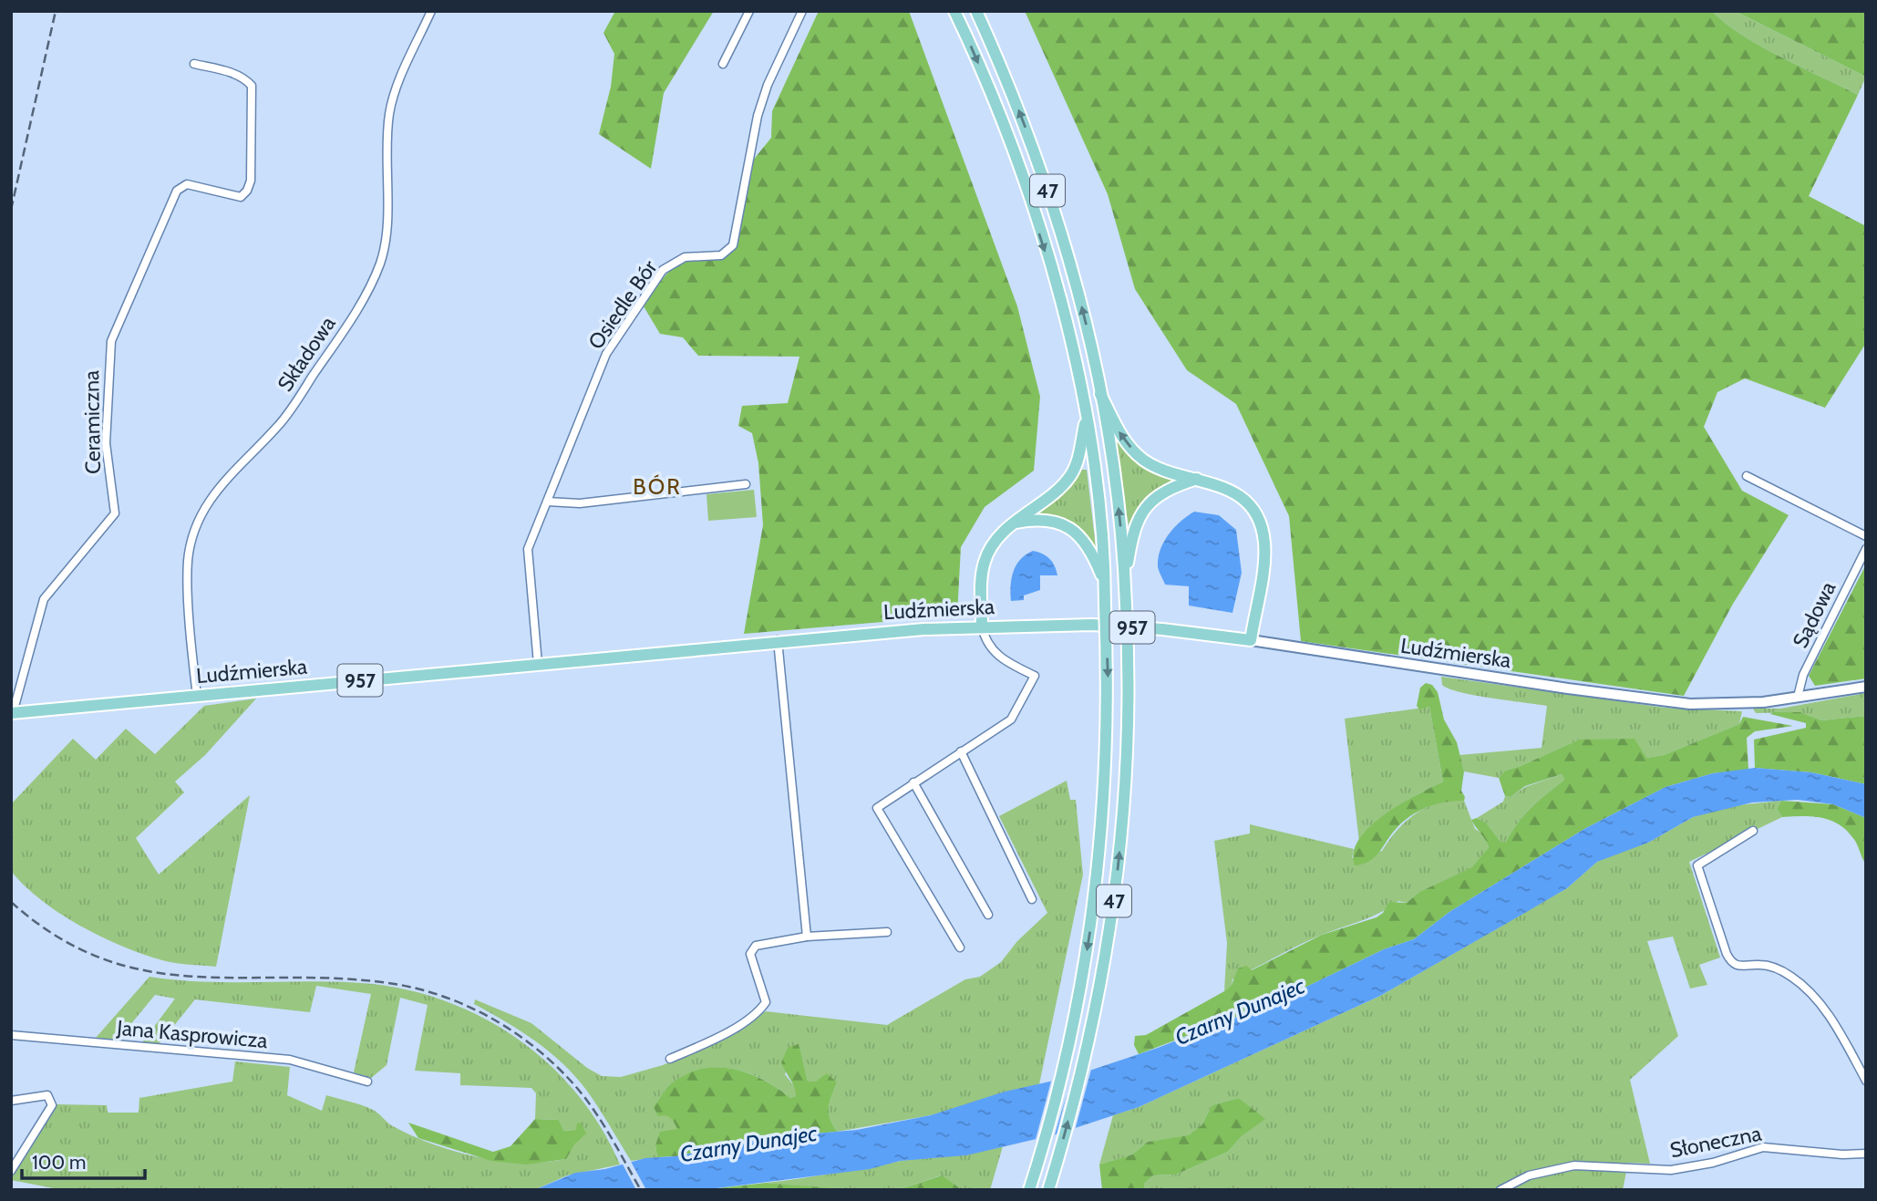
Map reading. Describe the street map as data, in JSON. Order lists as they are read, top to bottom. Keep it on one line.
{"streets":{"main road":["47","Ludźmierska","957"],"street":["Osiedle Bór","Składowa","Ceramiczna","Sądowa","Jana Kasprowicza","Słoneczna"]},"crossings":[["Osiedle Bór","Ludźmierska"],["Składowa","Ludźmierska"],["Ceramiczna","Ludźmierska"],["Ludźmierska","Sądowa"]],"districts":["BÓR"],"water":["Czarny Dunajec"],"scale_bar":"100 m"}
